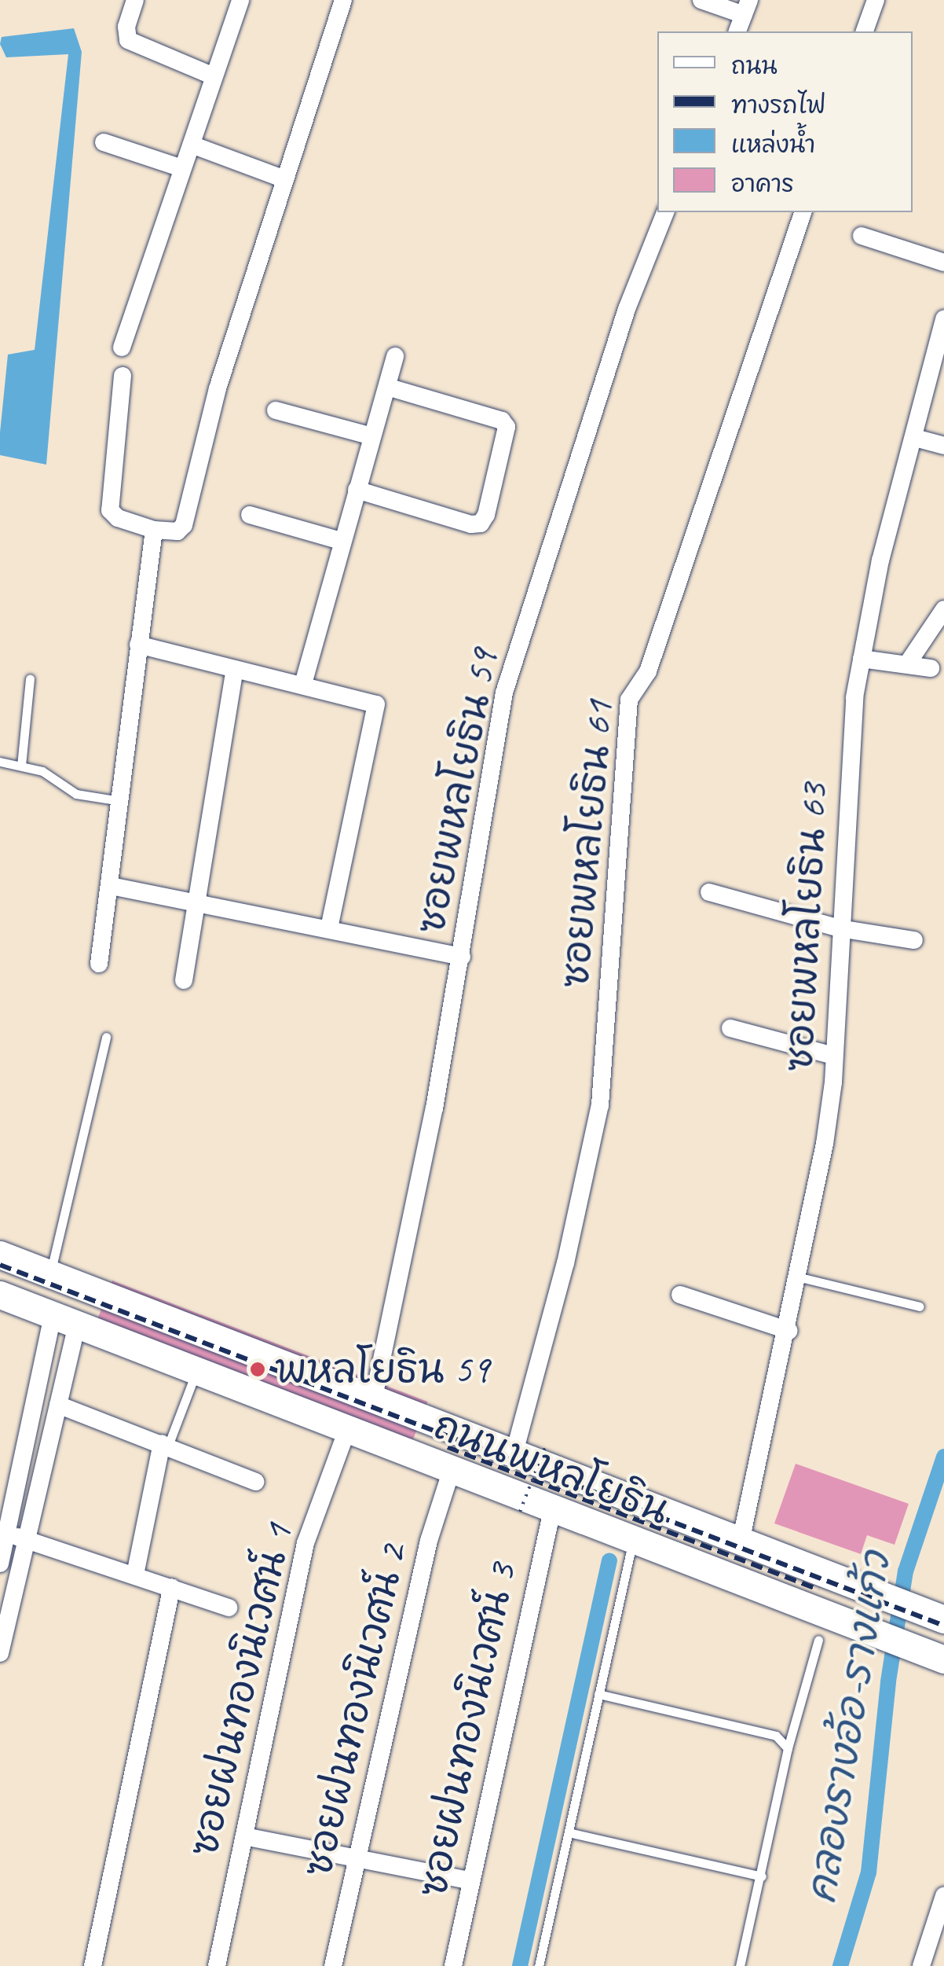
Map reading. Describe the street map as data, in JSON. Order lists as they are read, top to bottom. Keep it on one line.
{"streets":{"main road":["ถนนพหลโยธิน"],"street":["ซอยพหลโยธิน 59","ซอยพหลโยธิน 61","ซอยพหลโยธิน 63","ซอยฝนทองนิเวศน์ 1","ซอยฝนทองนิเวศน์ 2","ซอยฝนทองนิเวศน์ 3"]},"crossings":[["ซอยพหลโยธิน 59","ถนนพหลโยธิน"],["ซอยพหลโยธิน 61","ถนนพหลโยธิน"],["ซอยพหลโยธิน 63","ถนนพหลโยธิน"],["ถนนพหลโยธิน","ซอยฝนทองนิเวศน์ 1"],["ถนนพหลโยธิน","ซอยฝนทองนิเวศน์ 2"],["ถนนพหลโยธิน","ซอยฝนทองนิเวศน์ 3"]],"water":["คลองรางอ้อ-รางแก้ว"],"places":["พหลโยธิน 59"],"legend":["ถนน","ทางรถไฟ","แหล่งน้ำ","อาคาร"]}
